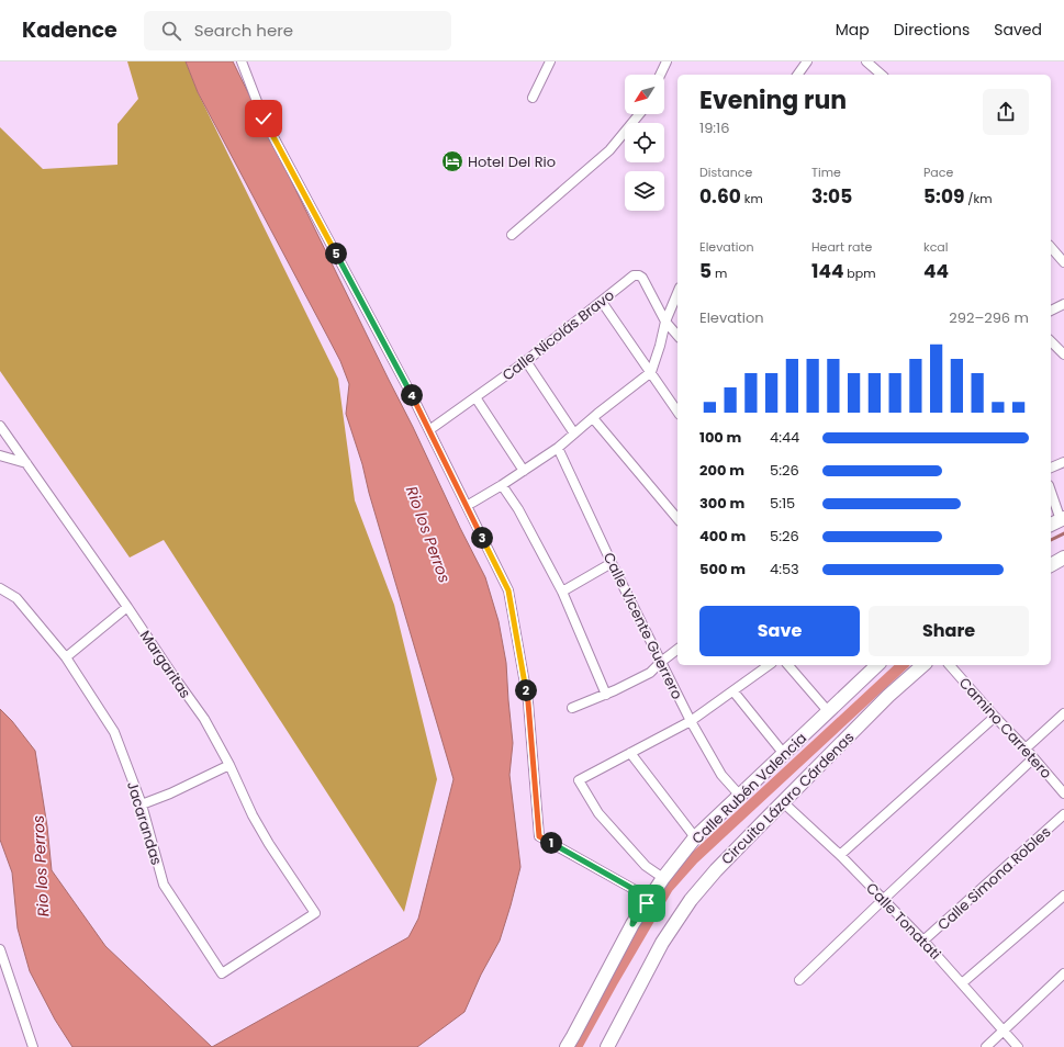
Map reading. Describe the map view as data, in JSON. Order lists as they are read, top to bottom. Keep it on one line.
{"streets":{"street":["Calle Nicolás Bravo","Calle Vicente Guerrero","Margaritas","Camino Carretero","Calle Rubén Valencia","Circuito Lázaro Cárdenas","Jacarandas","Calle Simona Robles","Calle Tonatati"]},"crossings":[["Calle Vicente Guerrero","Calle Rubén Valencia"],["Margaritas","Jacarandas"],["Circuito Lázaro Cárdenas","Calle Tonatati"],["Calle Simona Robles","Calle Tonatati"]],"water":["Rio los Perros"],"places":{"hotel":["Hotel Del Rio"]},"north":"bottom left","page":{"header":"Kadence","search":"Search here","nav":["Map","Directions","Saved"],"heading":["Evening run","19:16"],"stats":[["Distance","0.60 km"],["Time","3:05"],["Pace","5:09 /km"],["Elevation","5 m"],["Heart rate","144 bpm"],["kcal","44"]],"pins":["5","4","3","2","1"],"chart":["Elevation","292–296 m"],"list":[{"name":"100 m","note":"4:44"},{"name":"200 m","note":"5:26"},{"name":"300 m","note":"5:15"},{"name":"400 m","note":"5:26"},{"name":"500 m","note":"4:53"}],"buttons":["Save","Share"]}}
